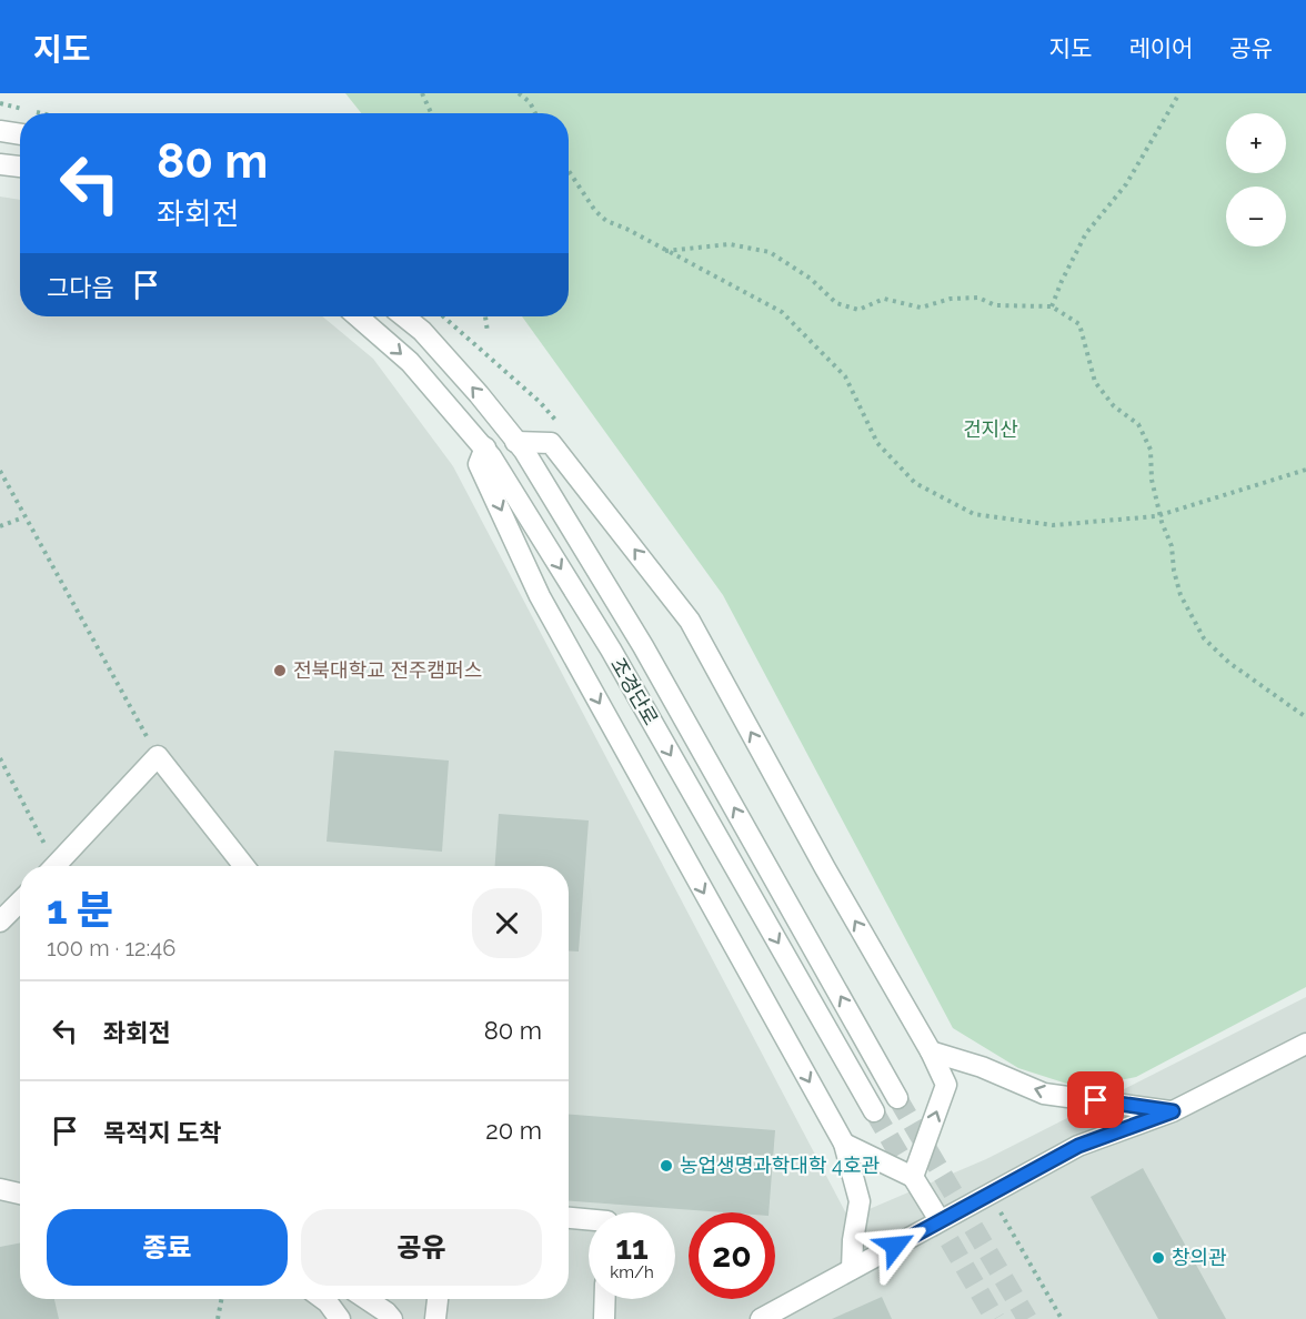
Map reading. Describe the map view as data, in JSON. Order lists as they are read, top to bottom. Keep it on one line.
{"streets":{"street":["조경단로"]},"parks":["건지산"],"places":["전북대학교 전주캠퍼스","농업생명과학대학 4호관","창의관"],"page":{"header":"지도","nav":["지도","레이어","공유"],"map_buttons":["+","−"],"turn":["80 m","좌회전"],"then":"그다음","heading":["1 분","100 m · 12:46"],"list":[{"name":"좌회전","value":"80 m"},{"name":"목적지 도착","value":"20 m"}],"buttons":["종료","공유"],"speed":"11 km/h","limit":"20"}}
